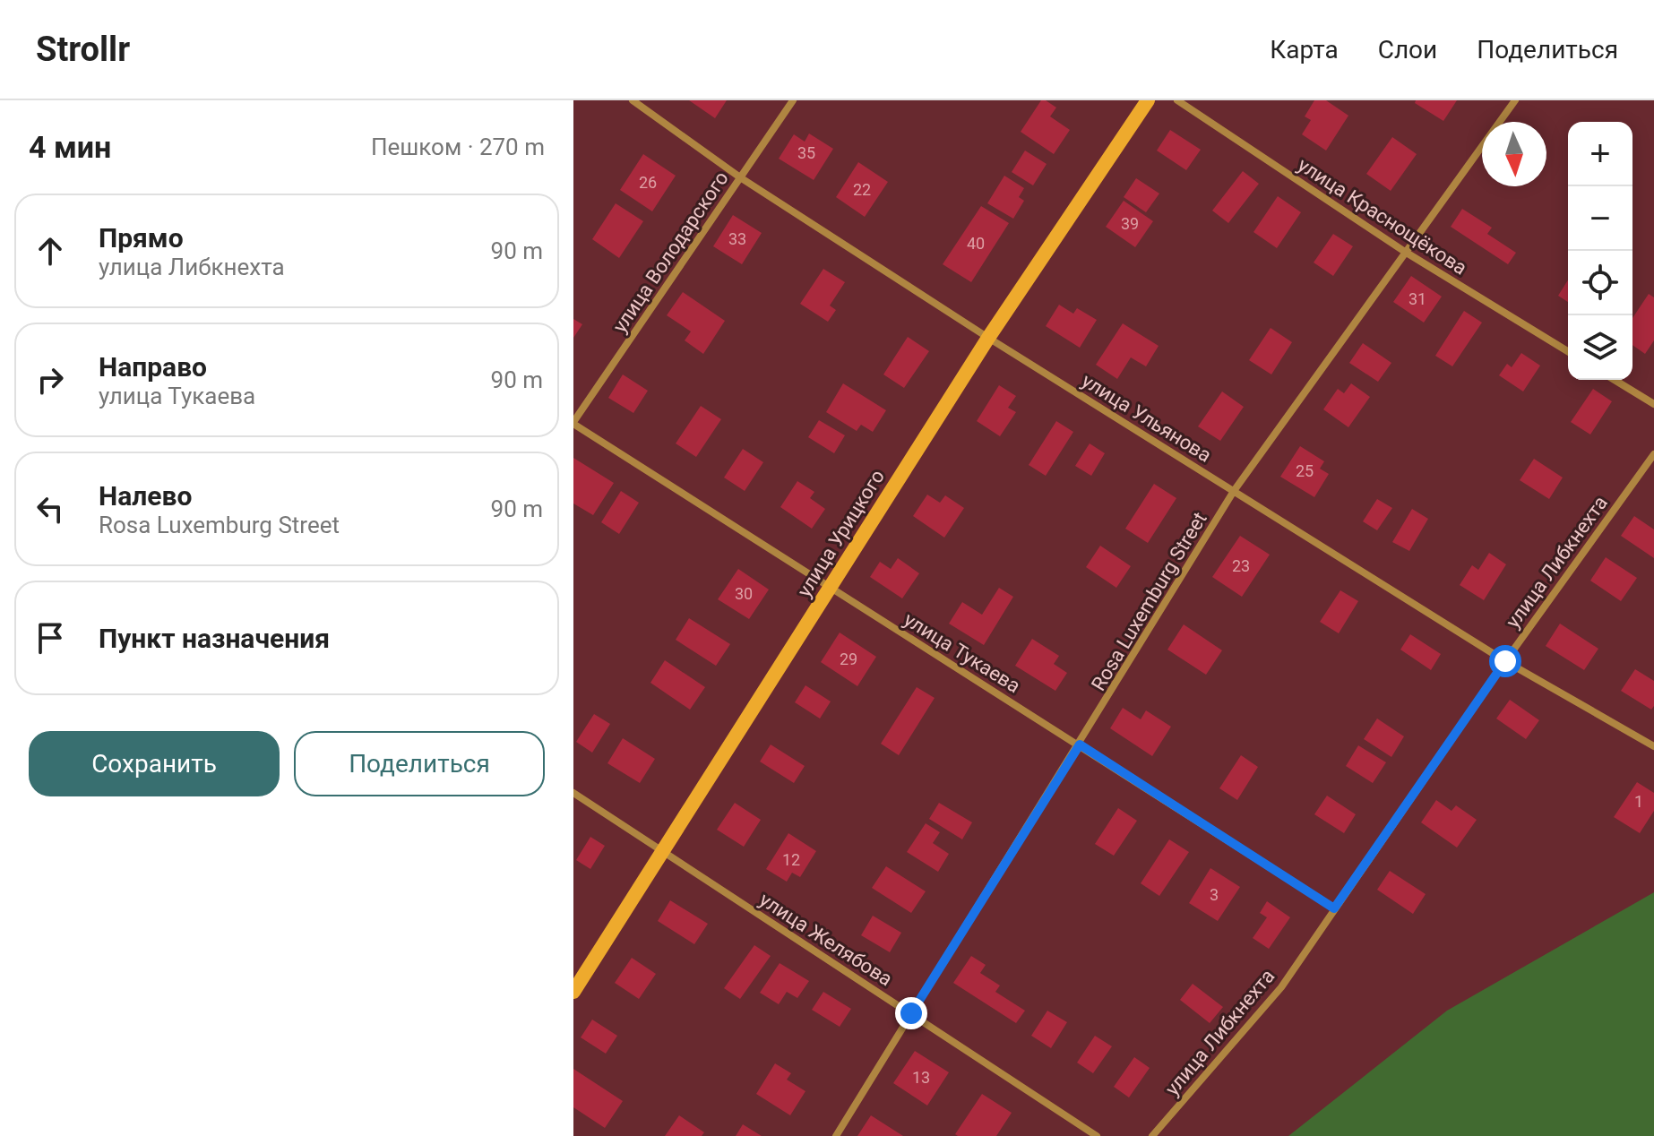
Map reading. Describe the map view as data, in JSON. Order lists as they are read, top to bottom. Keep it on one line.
{"streets":{"street":["улица Краснощёкова","улица Володарского","улица Ульянова","улица Урицкого","улица Либкнехта","Rosa Luxemburg Street","улица Тукаева","улица Желябова"]},"crossings":[["улица Краснощёкова","Rosa Luxemburg Street"],["улица Володарского","улица Ульянова"],["улица Володарского","улица Тукаева"],["улица Ульянова","улица Урицкого"],["улица Ульянова","улица Либкнехта"],["улица Ульянова","Rosa Luxemburg Street"],["улица Урицкого","улица Тукаева"],["улица Урицкого","улица Желябова"],["улица Либкнехта","улица Тукаева"],["Rosa Luxemburg Street","улица Тукаева"],["Rosa Luxemburg Street","улица Желябова"]],"house_numbers":["35","26","22","39","33","40","31","25","23","30","29","1","12","3","13"],"north":"bottom","page":{"header":"Strollr","nav":["Карта","Слои","Поделиться"],"heading":["4 мин","Пешком · 270 m"],"map_buttons":["+","−"],"list":[["Прямо","улица Либкнехта","90 m"],["Направо","улица Тукаева","90 m"],["Налево","Rosa Luxemburg Street","90 m"],"Пункт назначения"],"buttons":["Сохранить","Поделиться"]}}
